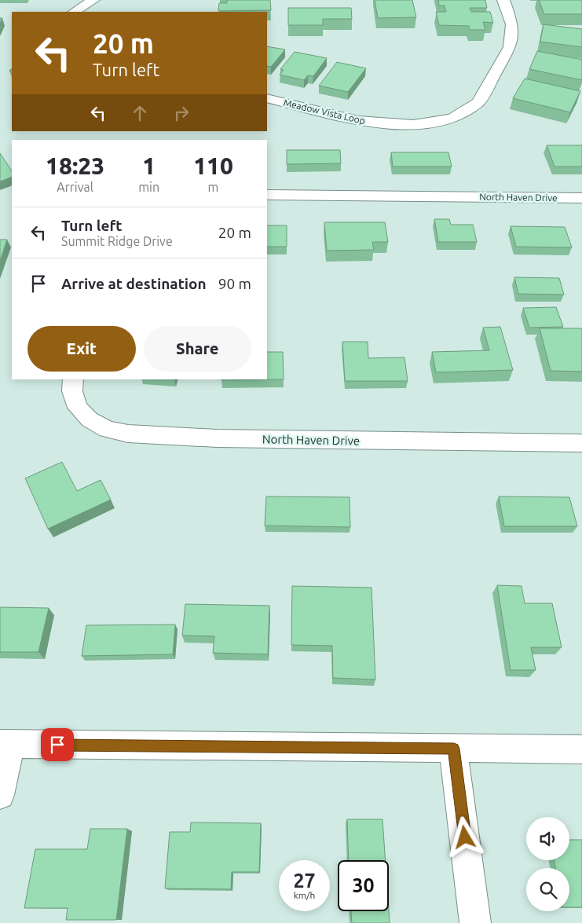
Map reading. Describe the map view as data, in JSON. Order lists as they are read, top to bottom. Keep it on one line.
{"streets":{"street":["Meadow Vista Loop","North Haven Drive"]},"page":{"turn":["20 m","Turn left"],"eta":["18:23","Arrival","1","min","110","m"],"list":[{"name":"Turn left","note":"Summit Ridge Drive","value":"20 m"},{"name":"Arrive at destination","value":"90 m"}],"buttons":["Exit","Share"],"speed":"27 km/h","limit":"30"}}
